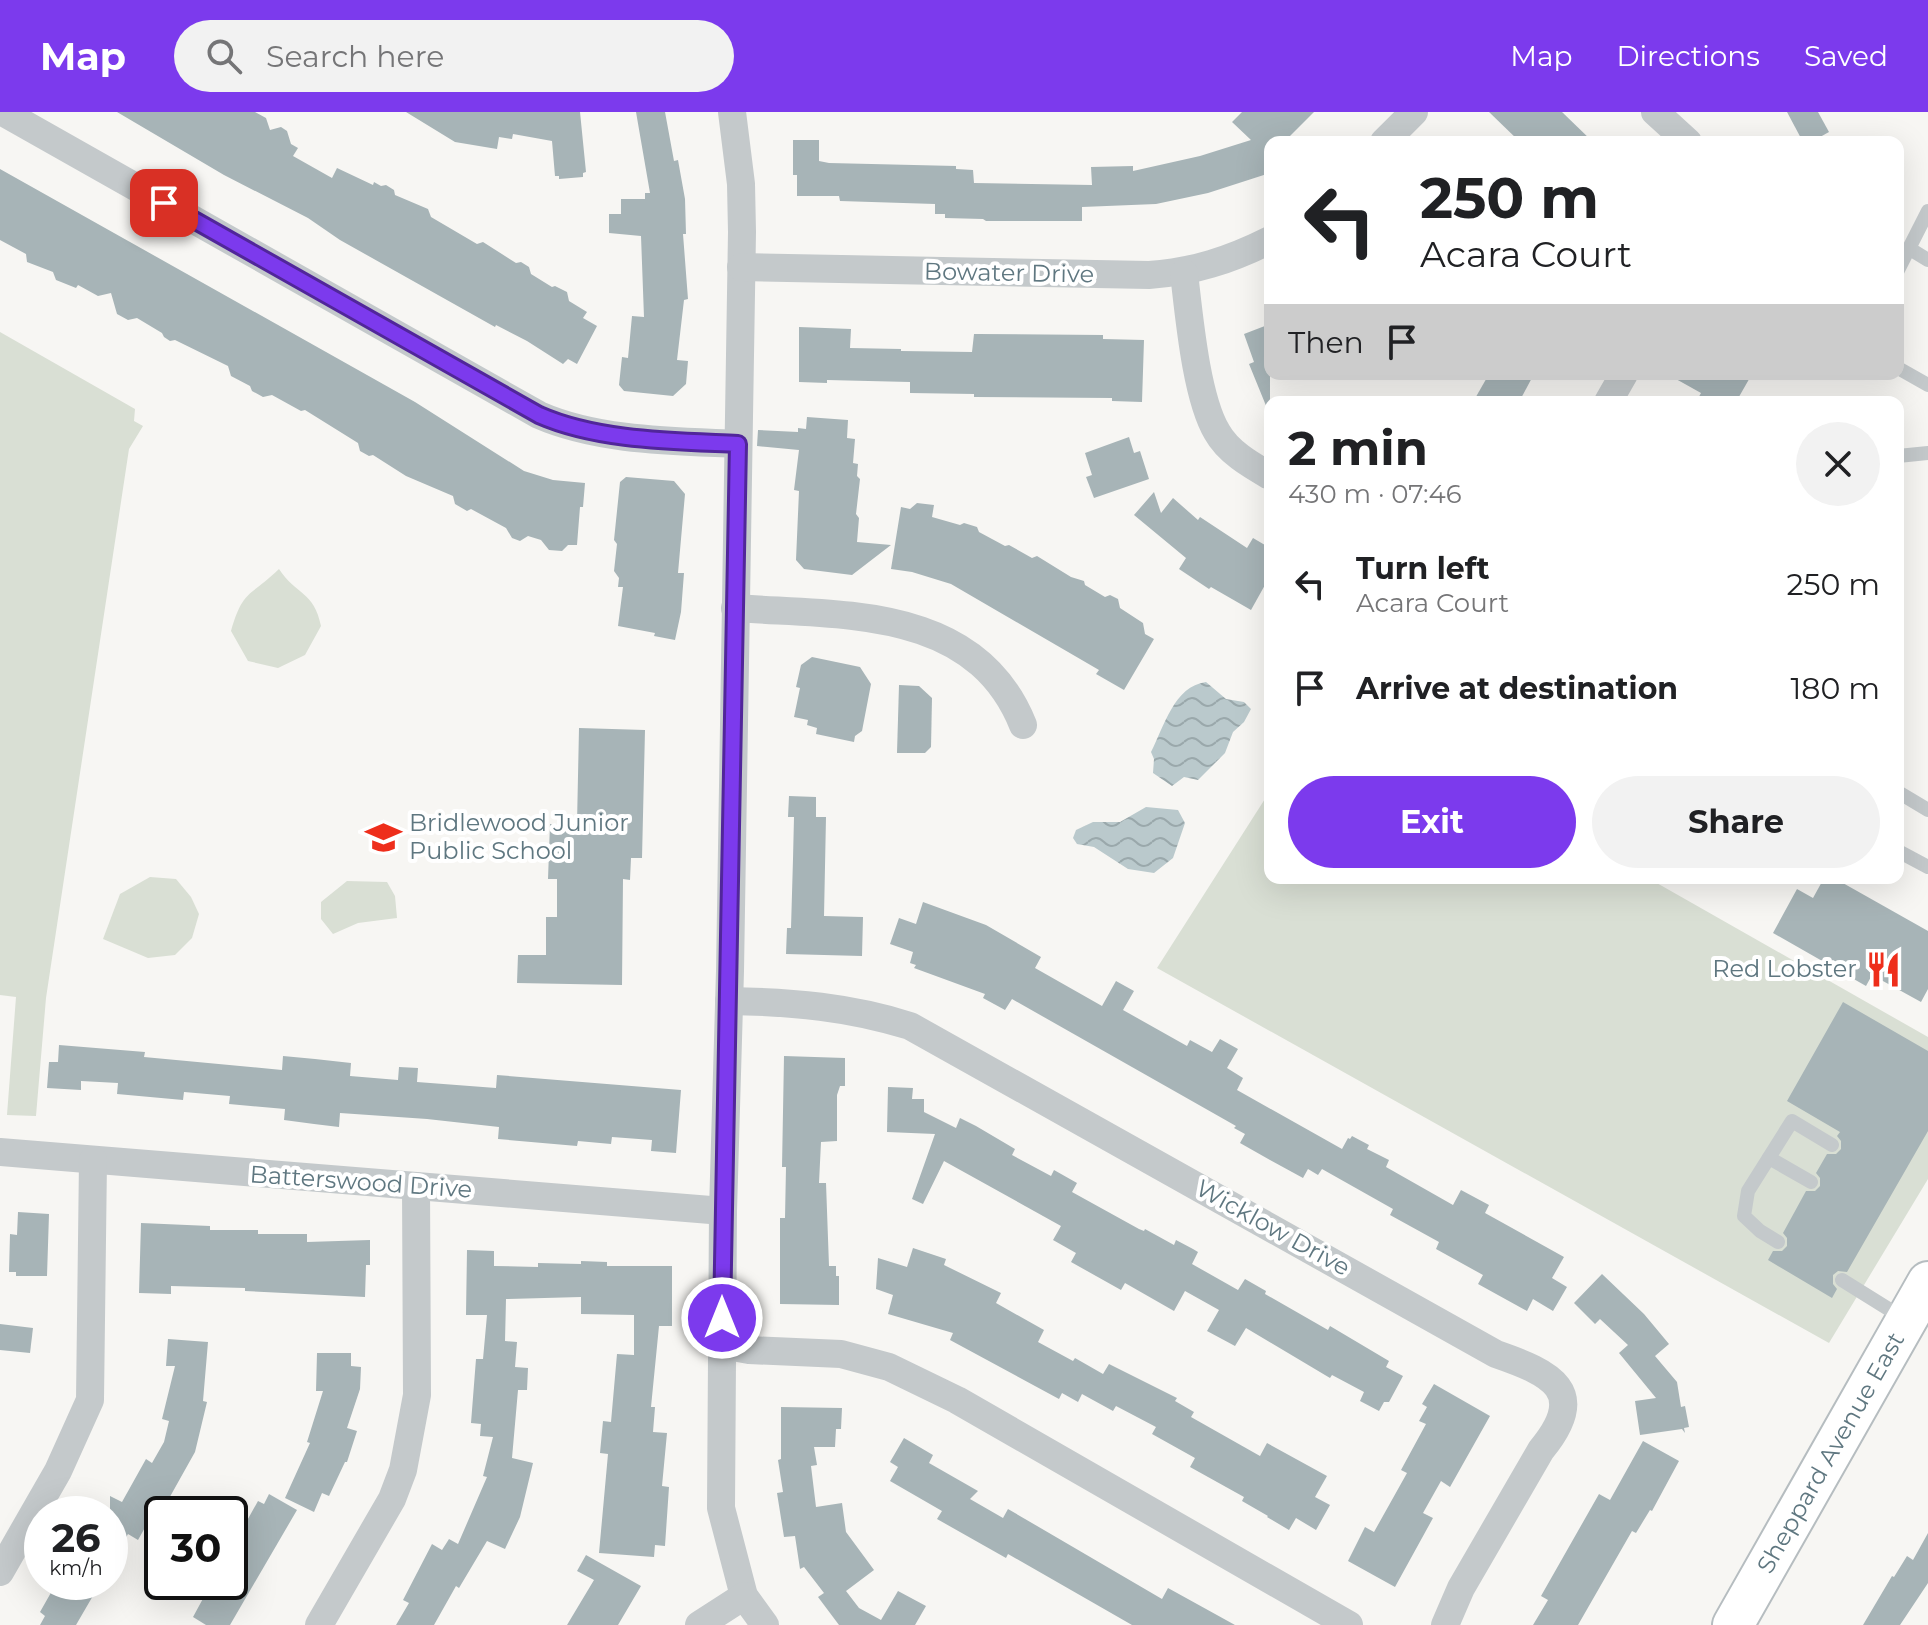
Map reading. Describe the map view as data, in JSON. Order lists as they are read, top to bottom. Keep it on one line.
{"streets":{"main road":["Sheppard Avenue East"],"street":["Bowater Drive","Batterswood Drive","Wicklow Drive"]},"places":{"school or university":["Bridlewood Junior Public School"],"restaurant":["Red Lobster"]},"page":{"header":"Map","search":"Search here","nav":["Map","Directions","Saved"],"turn":["250 m","Acara Court"],"then":"Then","heading":["2 min","430 m · 07:46"],"list":[{"name":"Turn left","note":"Acara Court","value":"250 m"},{"name":"Arrive at destination","value":"180 m"}],"buttons":["Exit","Share"],"speed":"26 km/h","limit":"30"}}
